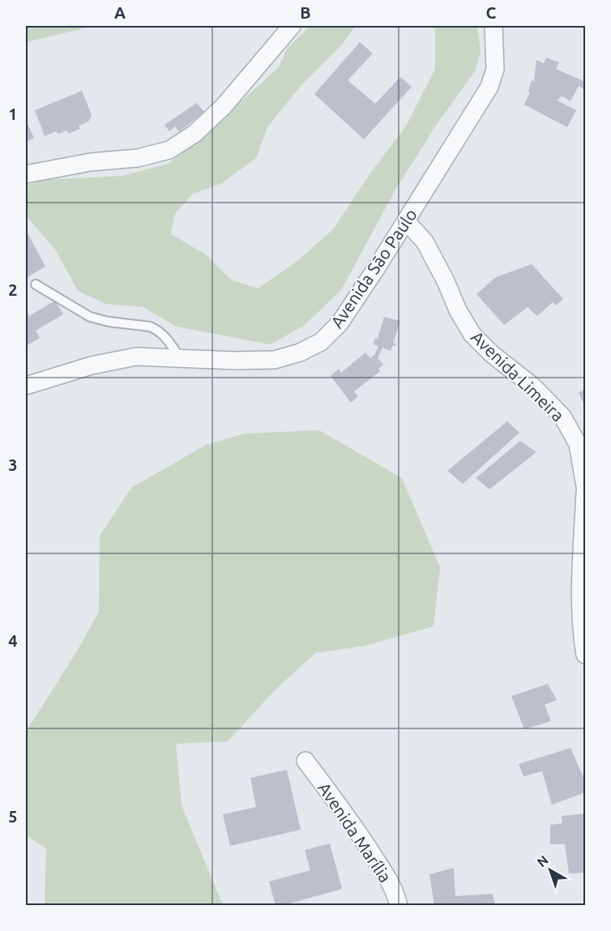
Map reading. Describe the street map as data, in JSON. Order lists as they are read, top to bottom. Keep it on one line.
{"streets":{"street":["Avenida São Paulo","Avenida Limeira","Avenida Marília"]},"crossings":[["Avenida São Paulo","Avenida Limeira"]],"north":"top left","grid":{"columns":["A","B","C"],"rows":["1","2","3","4","5"]}}
